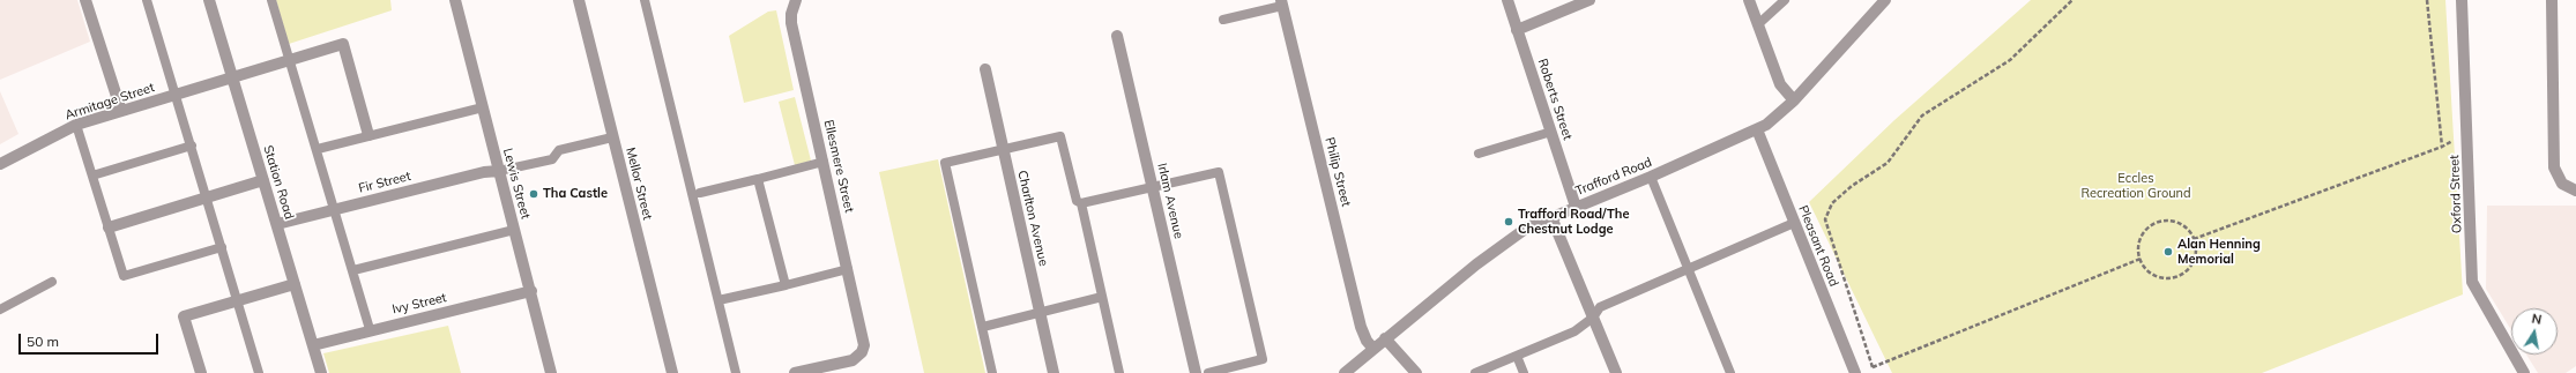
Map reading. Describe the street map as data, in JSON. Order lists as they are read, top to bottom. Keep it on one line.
{"streets":{"street":["Roberts Street","Armitage Street","Ellesmere Street","Philip Street","Trafford Road","Station Road","Fir Street","Lewis Street","Mellor Street","Oxford Street","Irlam Avenue","Charlton Avenue","Pleasant Road","Ivy Street"]},"crossings":[["Roberts Street","Trafford Road"],["Armitage Street","Station Road"],["Philip Street","Trafford Road"],["Trafford Road","Pleasant Road"],["Station Road","Fir Street"],["Station Road","Ivy Street"],["Fir Street","Lewis Street"],["Lewis Street","Ivy Street"]],"parks":["Eccles Recreation Ground"],"places":["Tha Castle","Trafford Road/The Chestnut Lodge","Alan Henning Memorial"],"scale_bar":"50 m","north":"top"}
